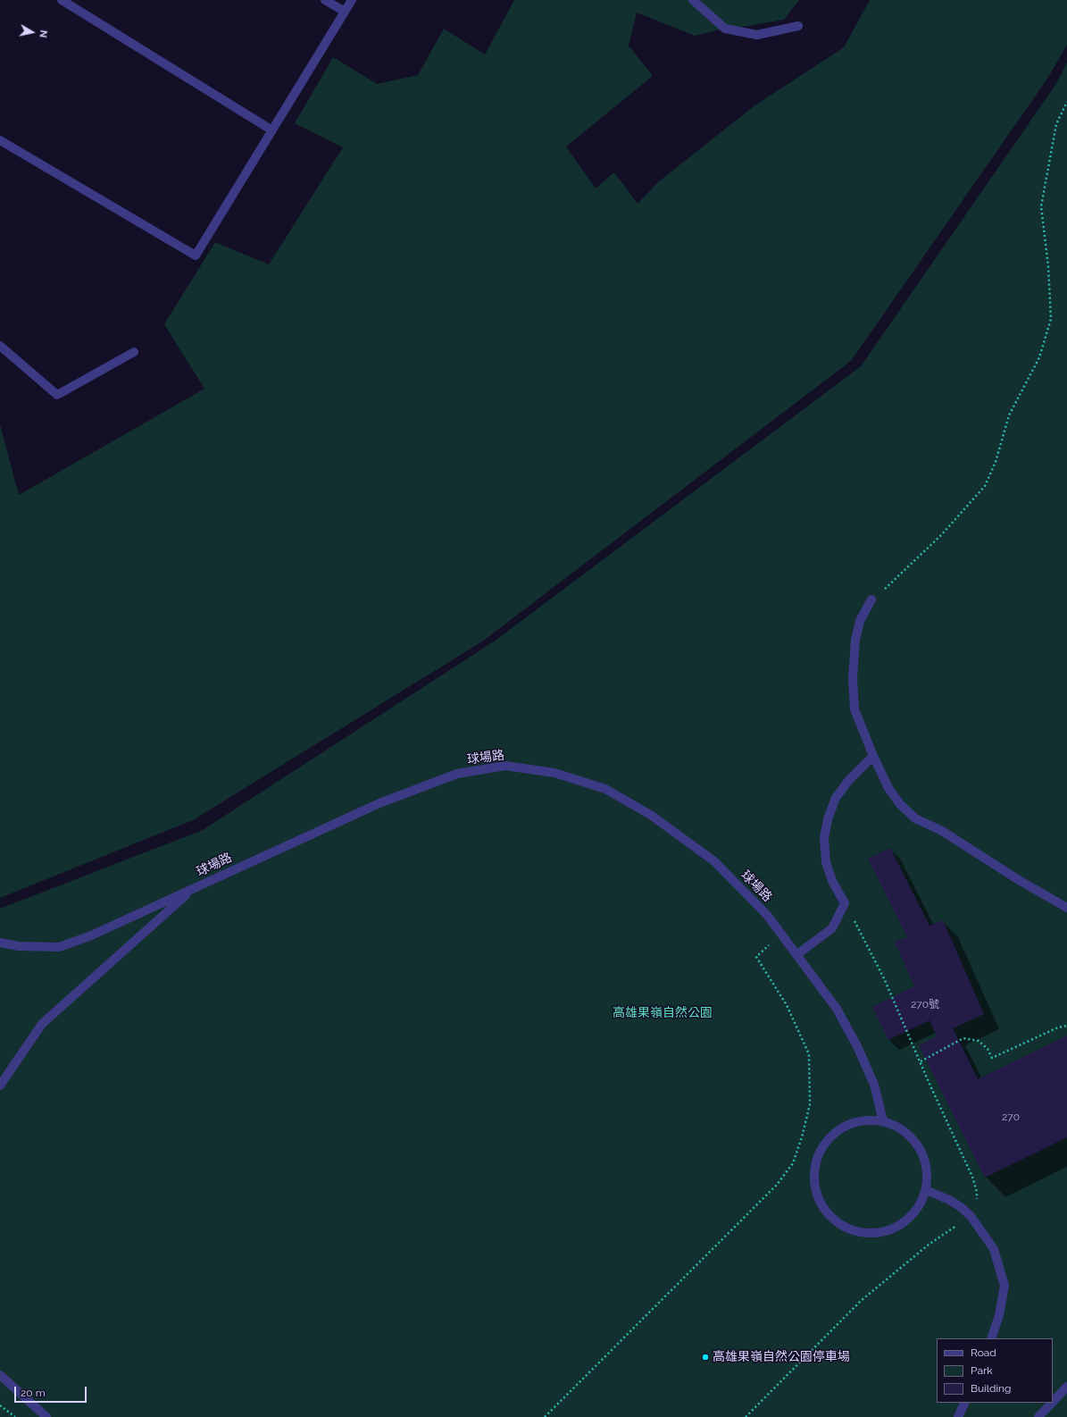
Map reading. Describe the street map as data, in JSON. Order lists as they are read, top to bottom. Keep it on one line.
{"streets":{"street":["球場路"]},"parks":["高雄果嶺自然公園"],"places":["高雄果嶺自然公園停車場"],"house_numbers":["270號","270"],"legend":["Road","Park","Building"],"scale_bar":"20 m","north":"right"}
